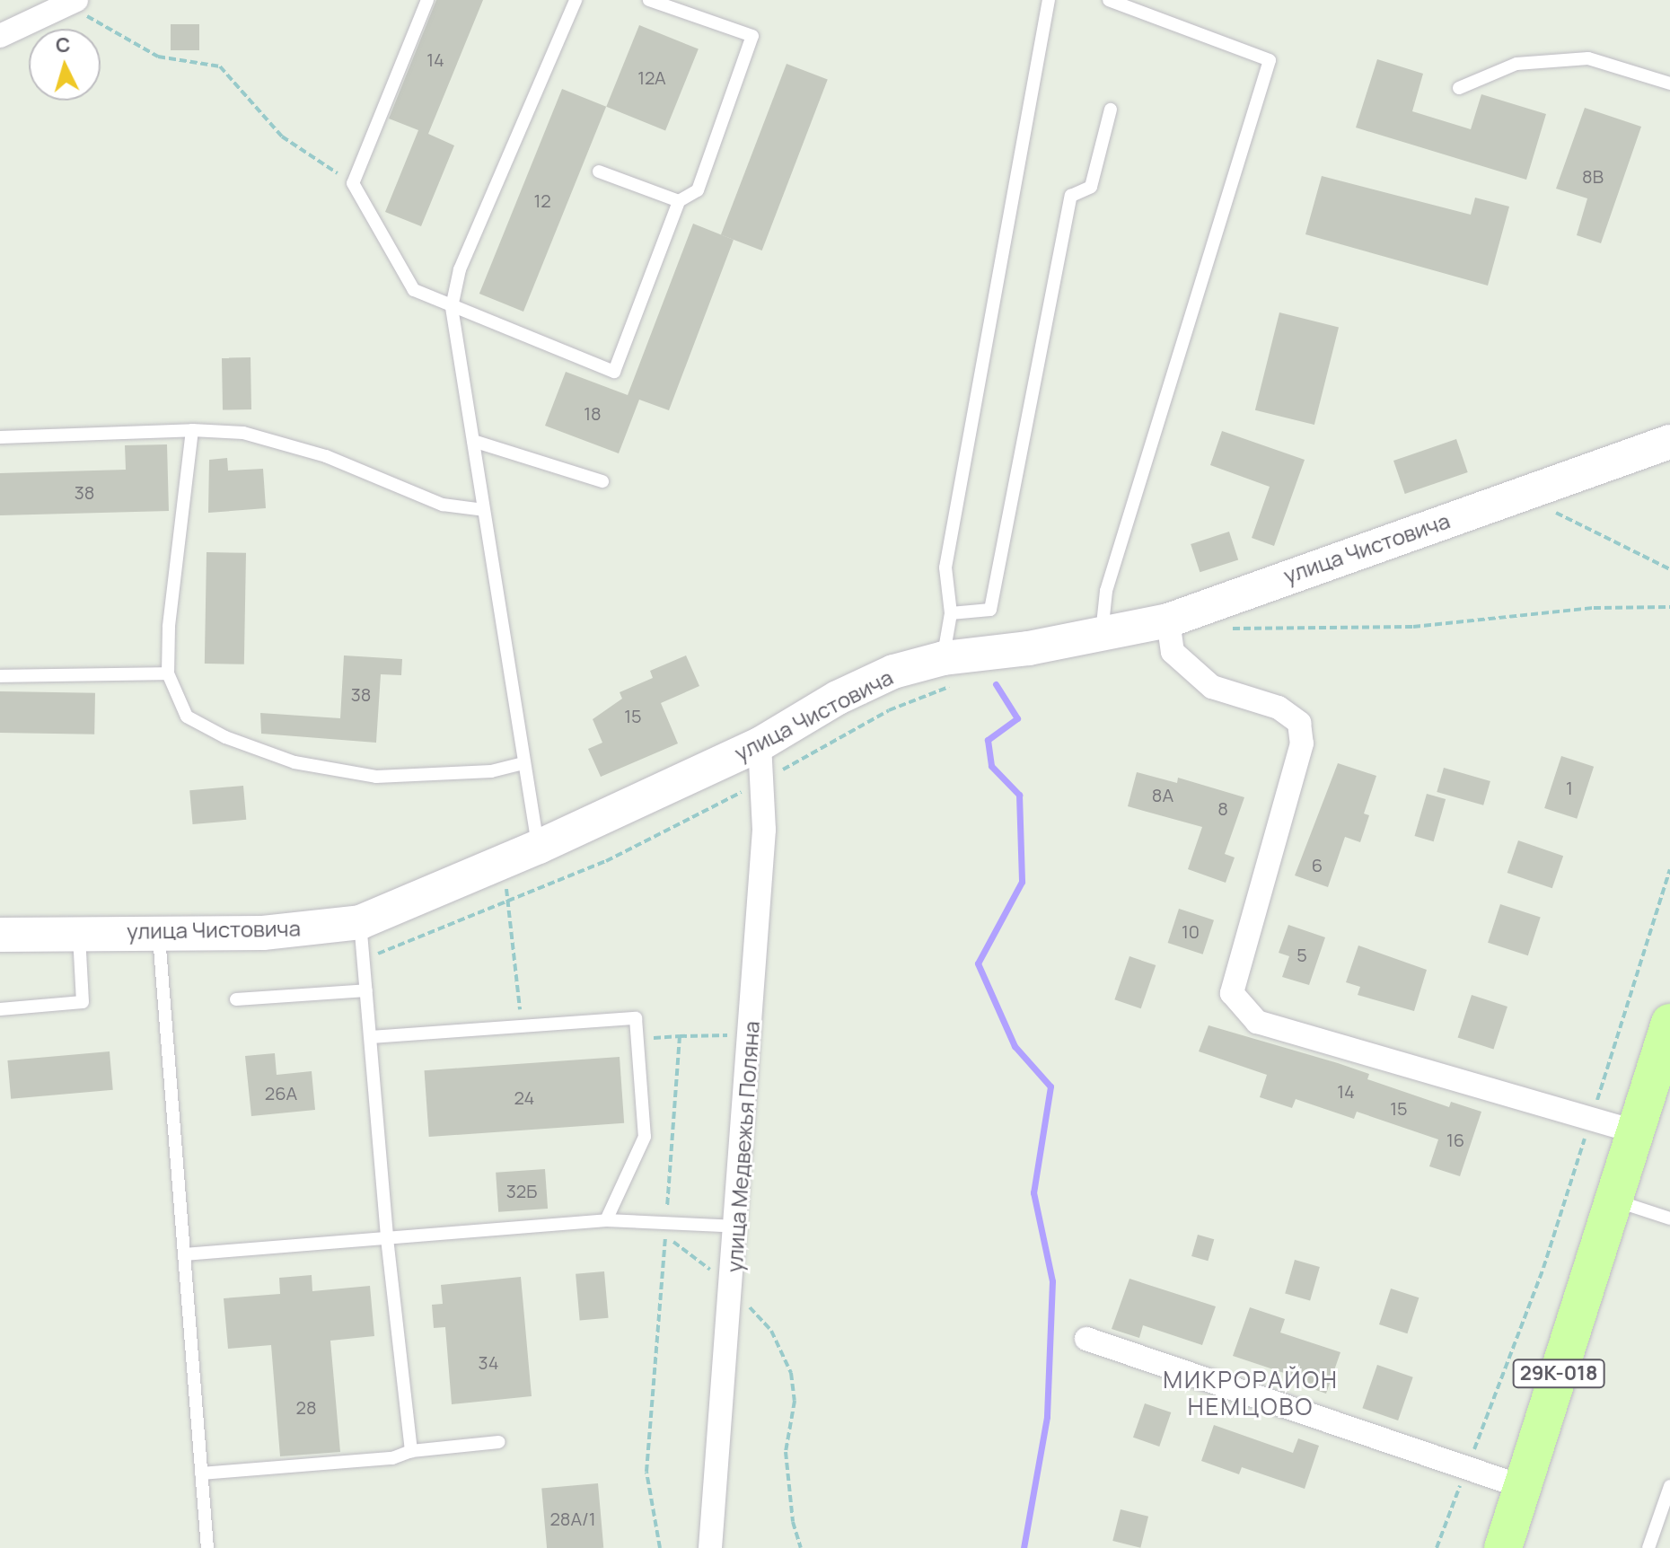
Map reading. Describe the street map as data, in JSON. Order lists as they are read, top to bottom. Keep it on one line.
{"streets":{"main road":["29К-018"],"street":["улица Чистовича","улица Медвежья Поляна"]},"crossings":[["улица Чистовича","улица Медвежья Поляна"]],"districts":["МИКРОРАЙОН НЕМЦОВО"],"house_numbers":["14","12А","8В","12","18","38","38","15","1","8А","8","6","10","5","14","26А","24","15","16","32Б","34","28","28А/1"],"north":"top"}
